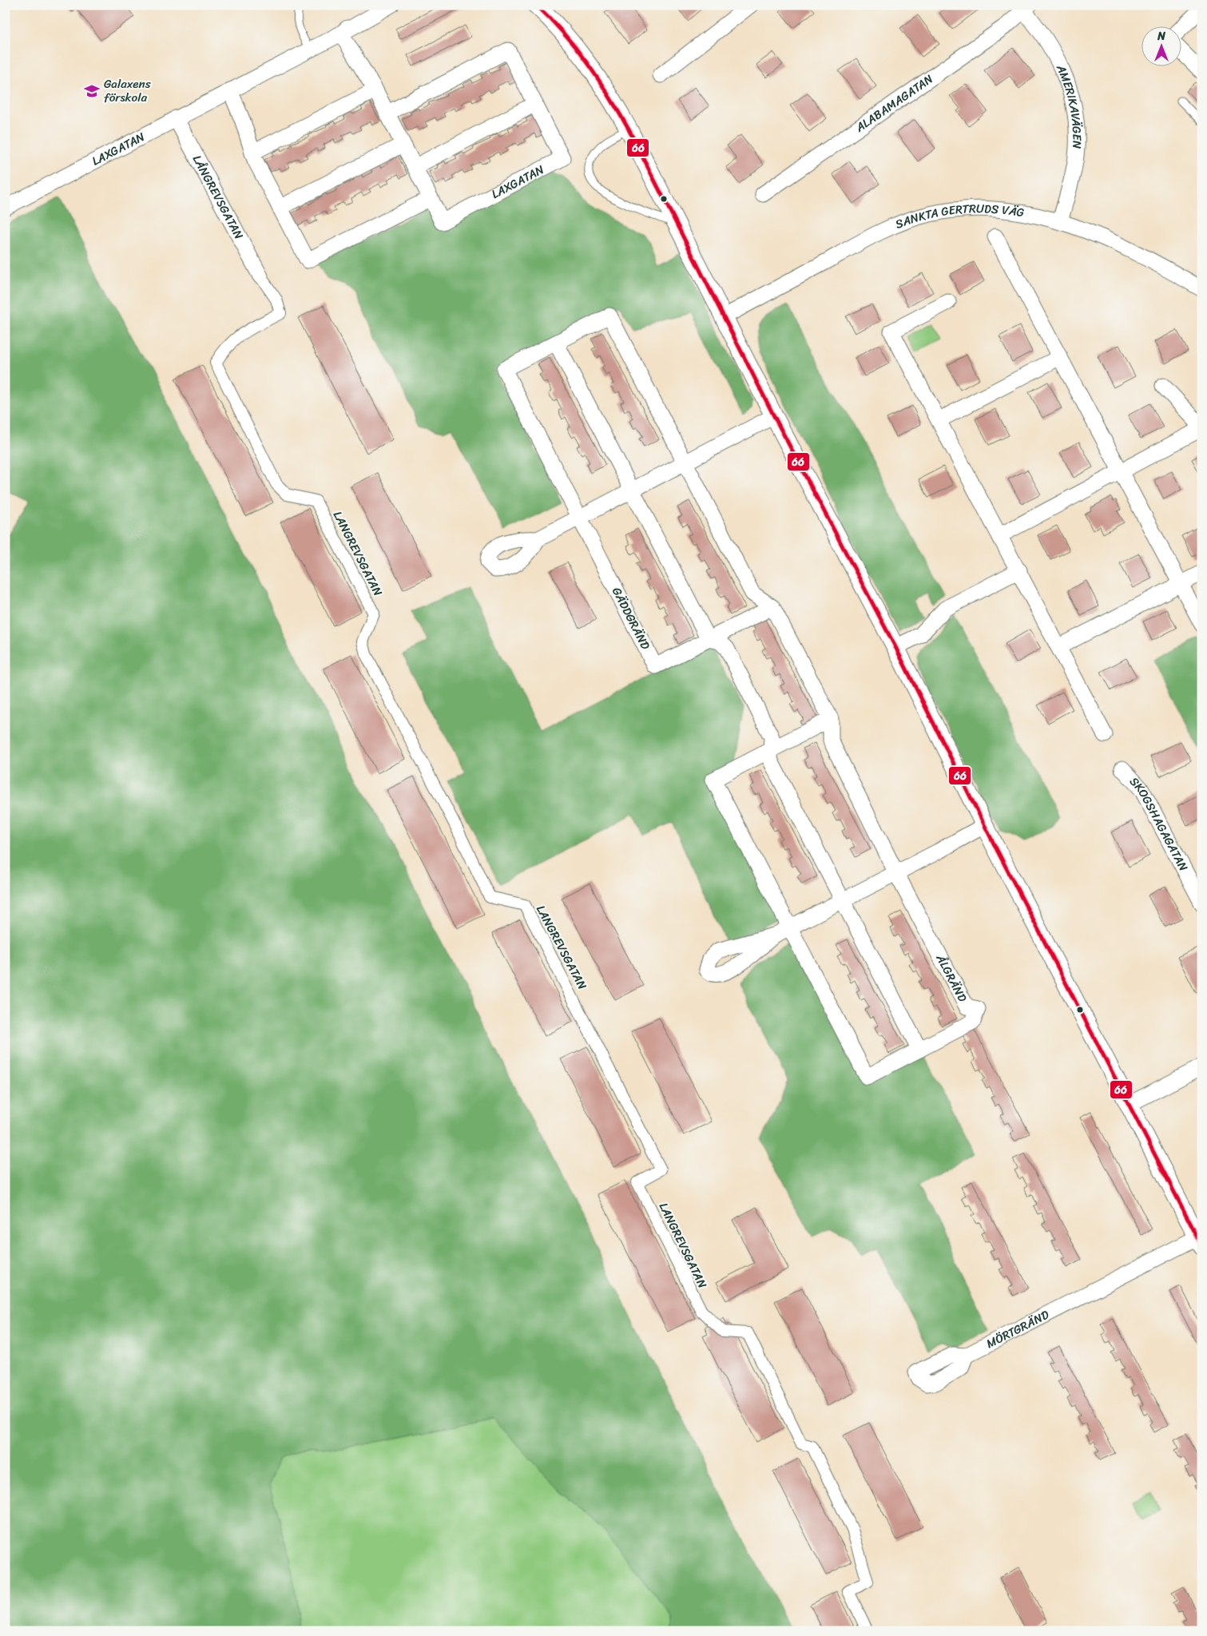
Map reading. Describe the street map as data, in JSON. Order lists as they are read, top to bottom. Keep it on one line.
{"streets":{"street":["ALABAMAGATAN","AMERIKAVÄGEN","LAXGATAN","LÅNGREVSGATAN","SANKTA GERTRUDS VÄG","LANGREVSGATAN","GÄDDGRÄND","SKOGSHAGAGATAN","ÅLGRÄND","MÖRTGRÄND"]},"crossings":[["ALABAMAGATAN","AMERIKAVÄGEN"],["AMERIKAVÄGEN","SANKTA GERTRUDS VÄG"],["LAXGATAN","LÅNGREVSGATAN"],["LÅNGREVSGATAN","LANGREVSGATAN"],["GÄDDGRÄND","ÅLGRÄND"]],"places":{"school or university":["Galaxens förskola"]},"lines":["transit line 66"],"north":"top"}
